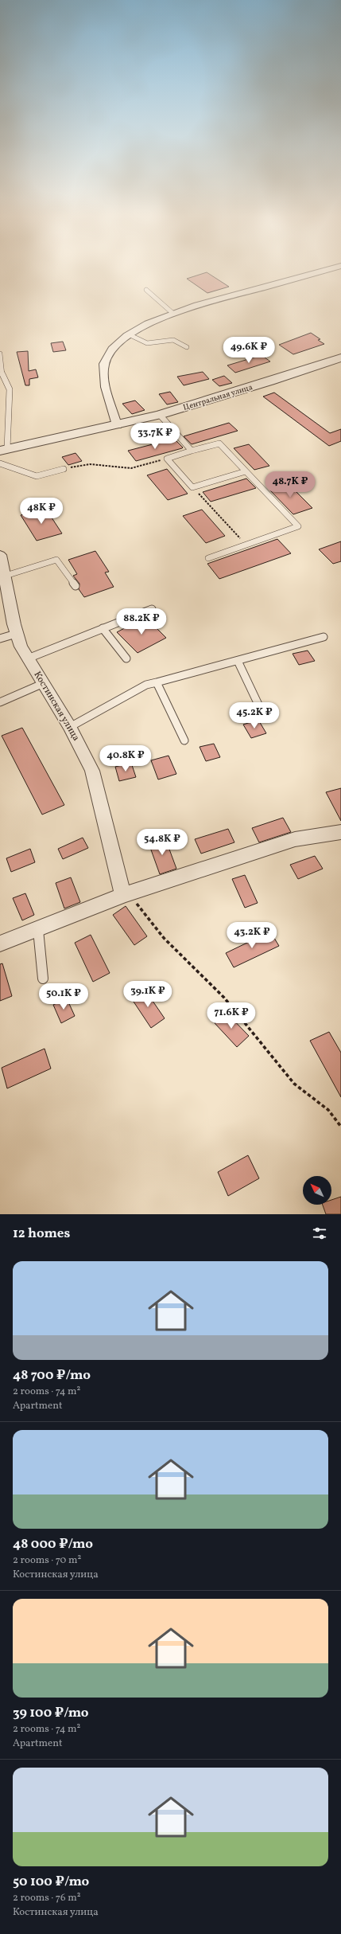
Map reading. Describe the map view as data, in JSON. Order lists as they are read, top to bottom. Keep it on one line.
{"streets":{"street":["Центральная улица","Костинская улица"]},"north":"top left","page":{"price":["49.6K ₽","33.7K ₽","48.7K ₽","48K ₽","88.2K ₽","45.2K ₽","40.8K ₽","54.8K ₽","43.2K ₽","39.1K ₽","50.1K ₽","71.6K ₽"],"heading":"12 homes","list":[{"name":"48 700 ₽/mo","note":"2 rooms · 74 m² · Apartment"},{"name":"48 000 ₽/mo","note":"2 rooms · 70 m² · Костинская улица"},{"name":"39 100 ₽/mo","note":"2 rooms · 74 m² · Apartment"},{"name":"50 100 ₽/mo","note":"2 rooms · 76 m² · Костинская улица"}]}}
